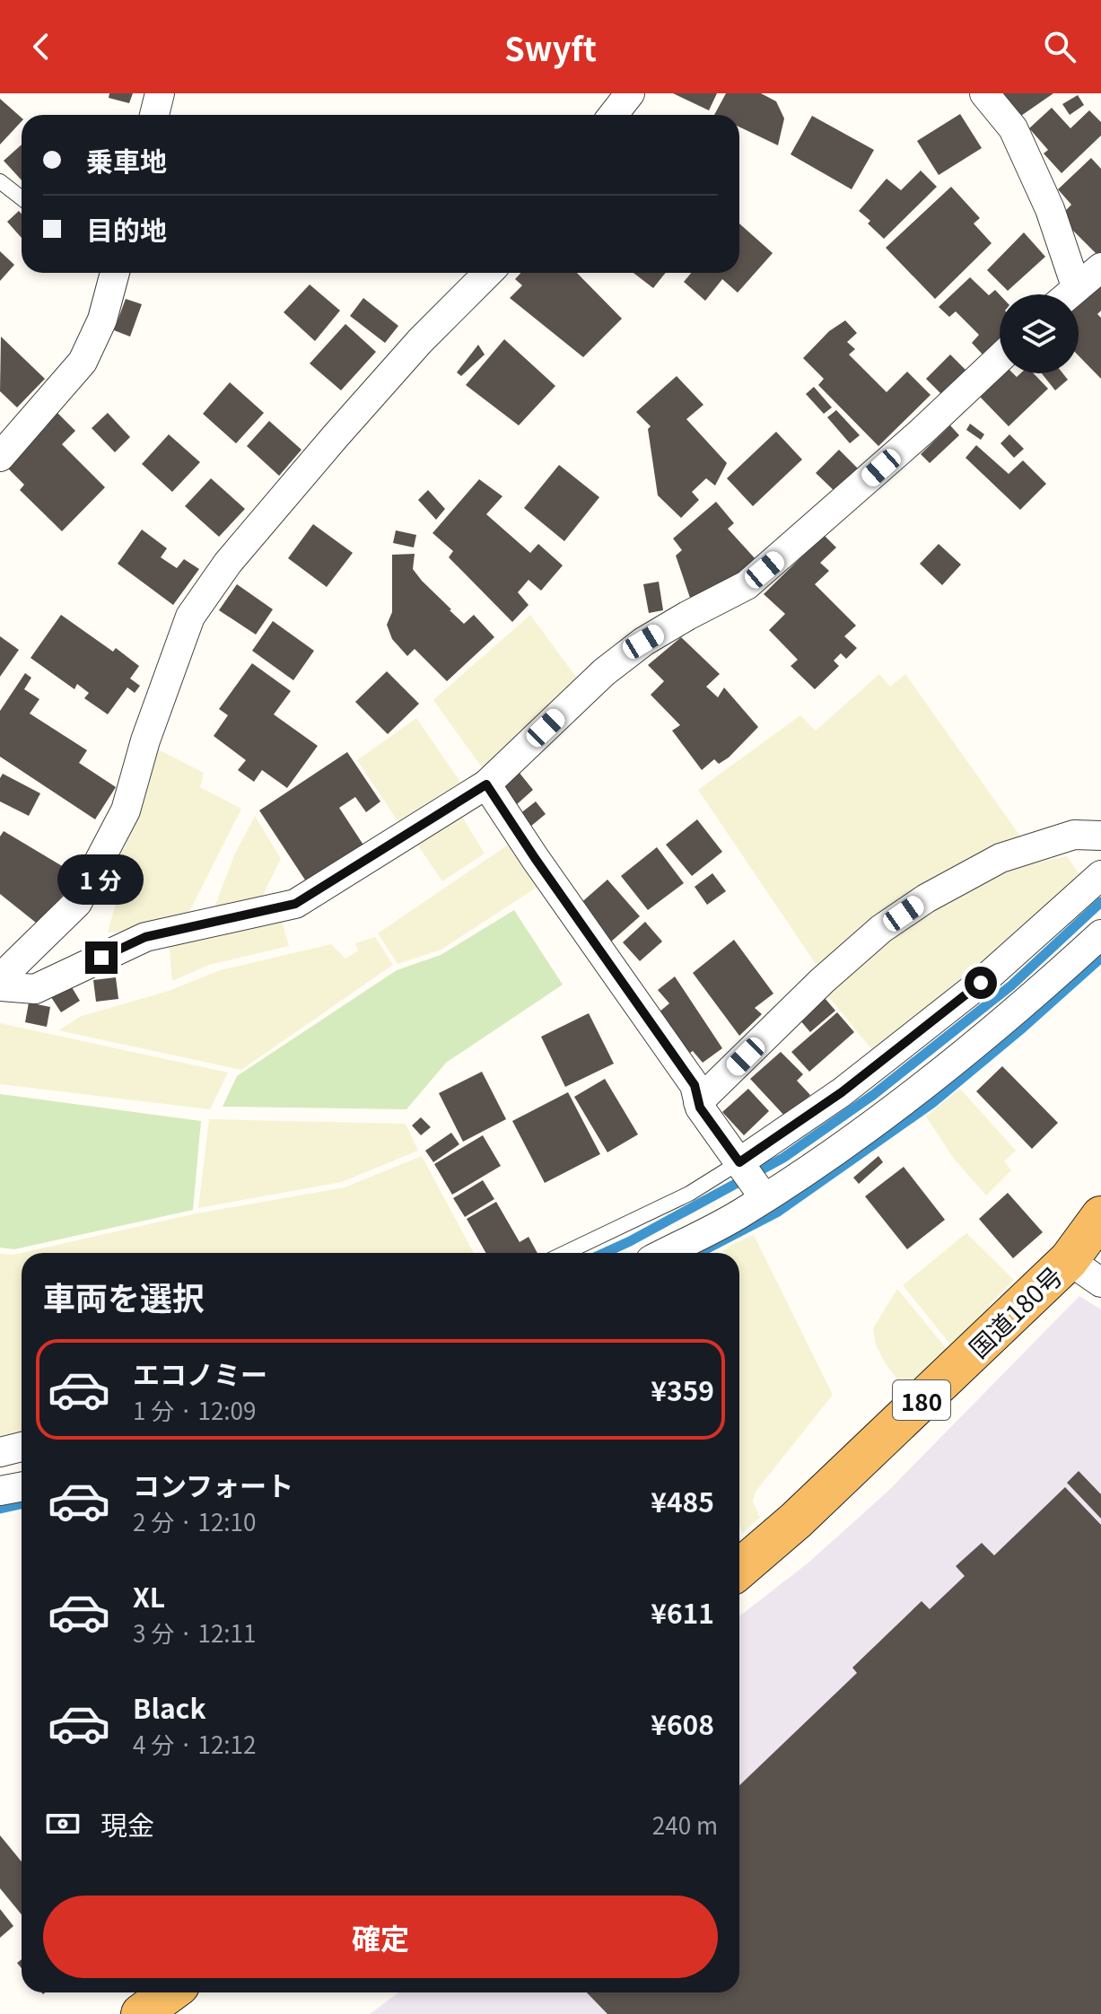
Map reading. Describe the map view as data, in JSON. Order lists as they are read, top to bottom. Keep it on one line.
{"streets":{"highway":["国道180号","180"]},"page":{"header":"Swyft","banner":["乗車地","目的地"],"bubble":"1 分","heading":"車両を選択","list":[{"name":"エコノミー","note":"1 分 · 12:09","value":"¥359"},{"name":"コンフォート","note":"2 分 · 12:10","value":"¥485"},{"name":"XL","note":"3 分 · 12:11","value":"¥611"},{"name":"Black","note":"4 分 · 12:12","value":"¥608"}],"pay":["現金","240 m"],"buttons":"確定"}}
